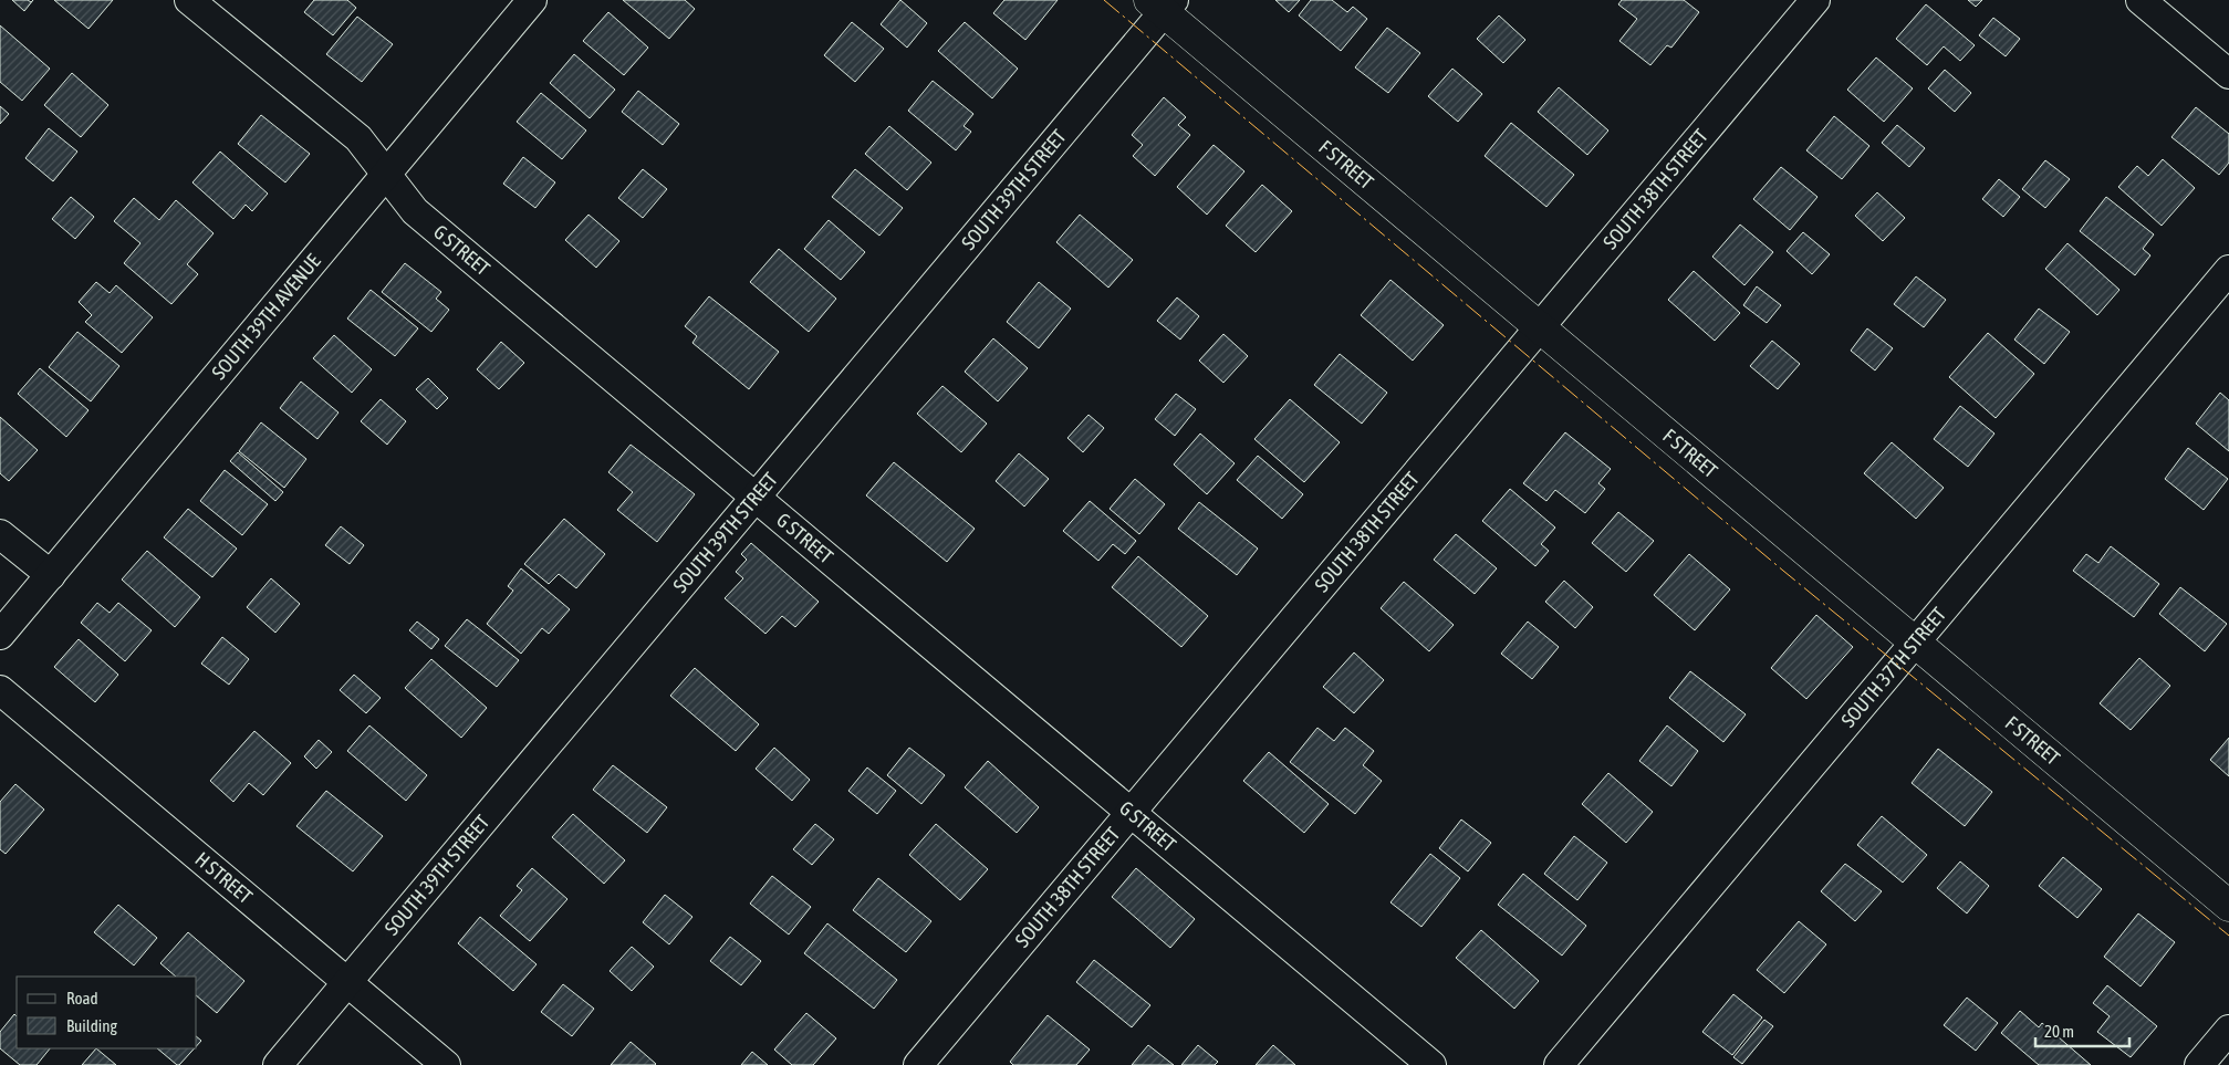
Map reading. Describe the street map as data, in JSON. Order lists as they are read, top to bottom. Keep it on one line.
{"streets":{"main road":["F STREET"],"street":["SOUTH 39TH STREET","SOUTH 38TH STREET","G STREET","SOUTH 39TH AVENUE","SOUTH 37TH STREET","H STREET"]},"crossings":[["F STREET","SOUTH 39TH STREET"],["F STREET","SOUTH 38TH STREET"],["F STREET","SOUTH 37TH STREET"],["SOUTH 39TH STREET","G STREET"],["SOUTH 39TH STREET","H STREET"],["SOUTH 38TH STREET","G STREET"],["G STREET","SOUTH 39TH AVENUE"]],"legend":["Road","Building"],"scale_bar":"20 m"}
